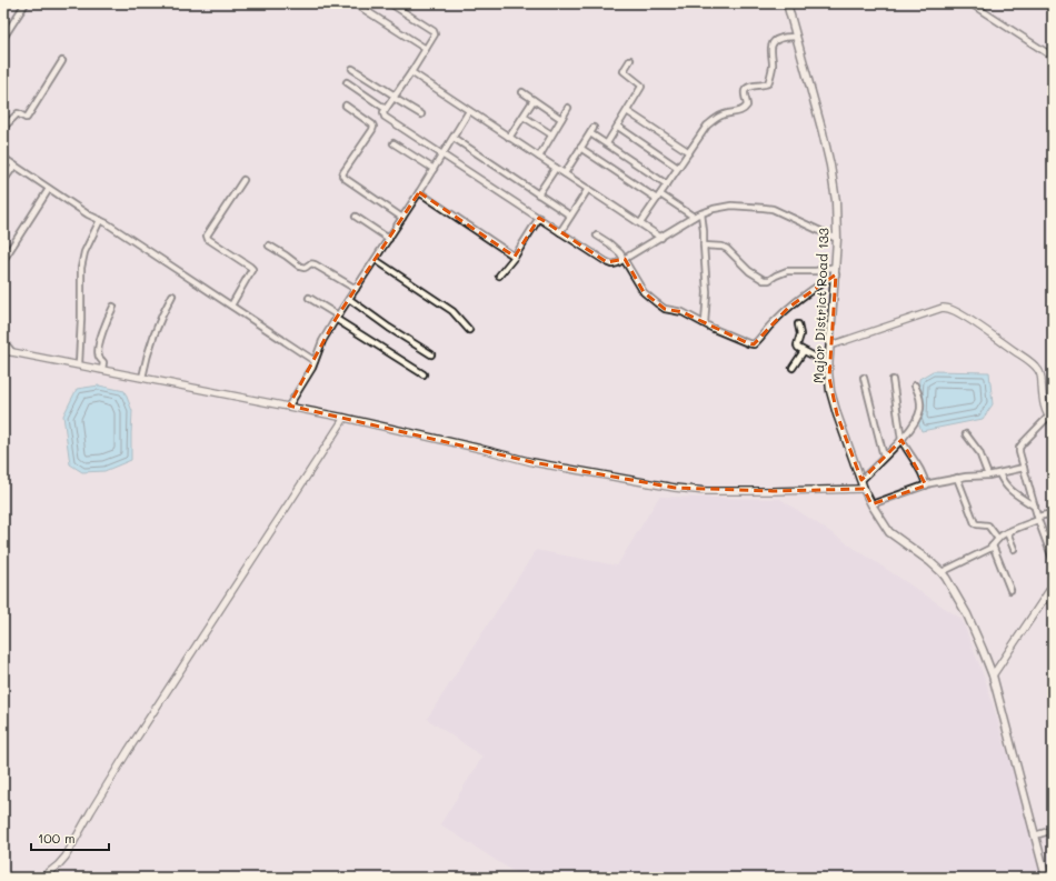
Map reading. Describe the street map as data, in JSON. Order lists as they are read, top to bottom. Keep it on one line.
{"streets":{"main road":["Major District Road 133"]},"scale_bar":"100 m"}
